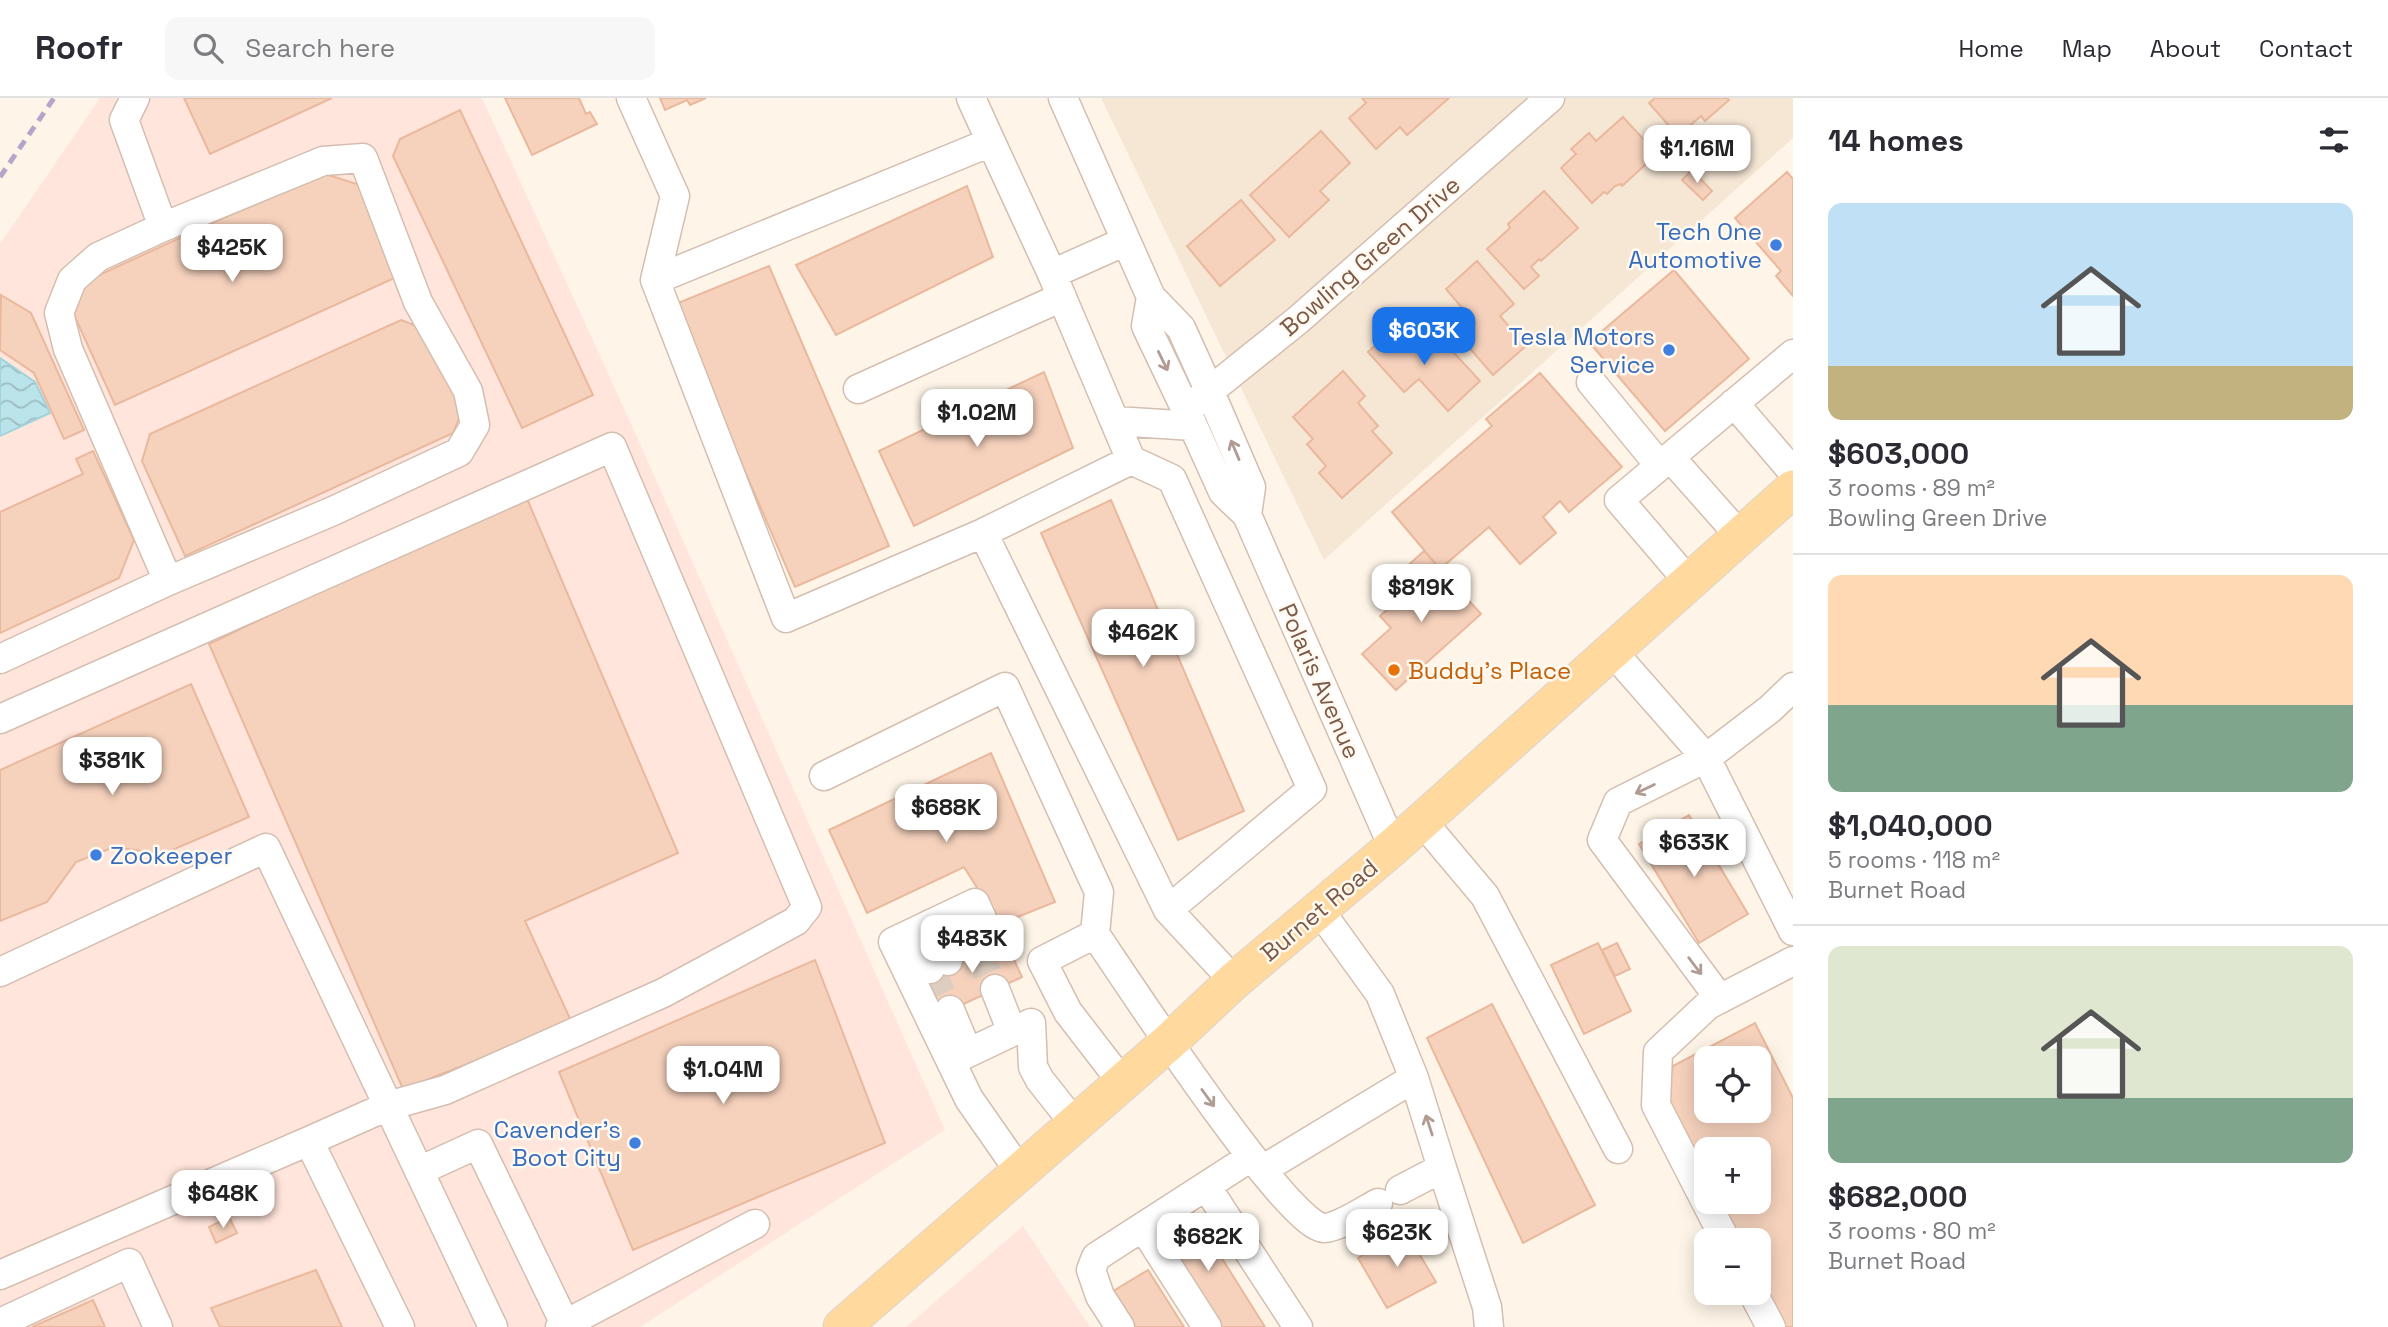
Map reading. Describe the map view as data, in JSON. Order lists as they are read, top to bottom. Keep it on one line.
{"streets":{"main road":["Burnet Road"],"street":["Bowling Green Drive","Polaris Avenue"]},"crossings":[["Bowling Green Drive","Polaris Avenue"],["Polaris Avenue","Burnet Road"]],"places":["Tech One Automotive","Tesla Motors Service","Buddy's Place","Zookeeper","Cavender's Boot City"],"page":{"header":"Roofr","search":"Search here","nav":["Home","Map","About","Contact"],"heading":"14 homes","price":["$1.16M","$425K","$603K","$1.02M","$819K","$462K","$381K","$688K","$633K","$483K","$1.04M","$648K","$623K","$682K"],"list":[{"name":"$603,000","note":"3 rooms · 89 m² · Bowling Green Drive"},{"name":"$1,040,000","note":"5 rooms · 118 m² · Burnet Road"},{"name":"$682,000","note":"3 rooms · 80 m² · Burnet Road"}],"map_buttons":["+","−"]}}
